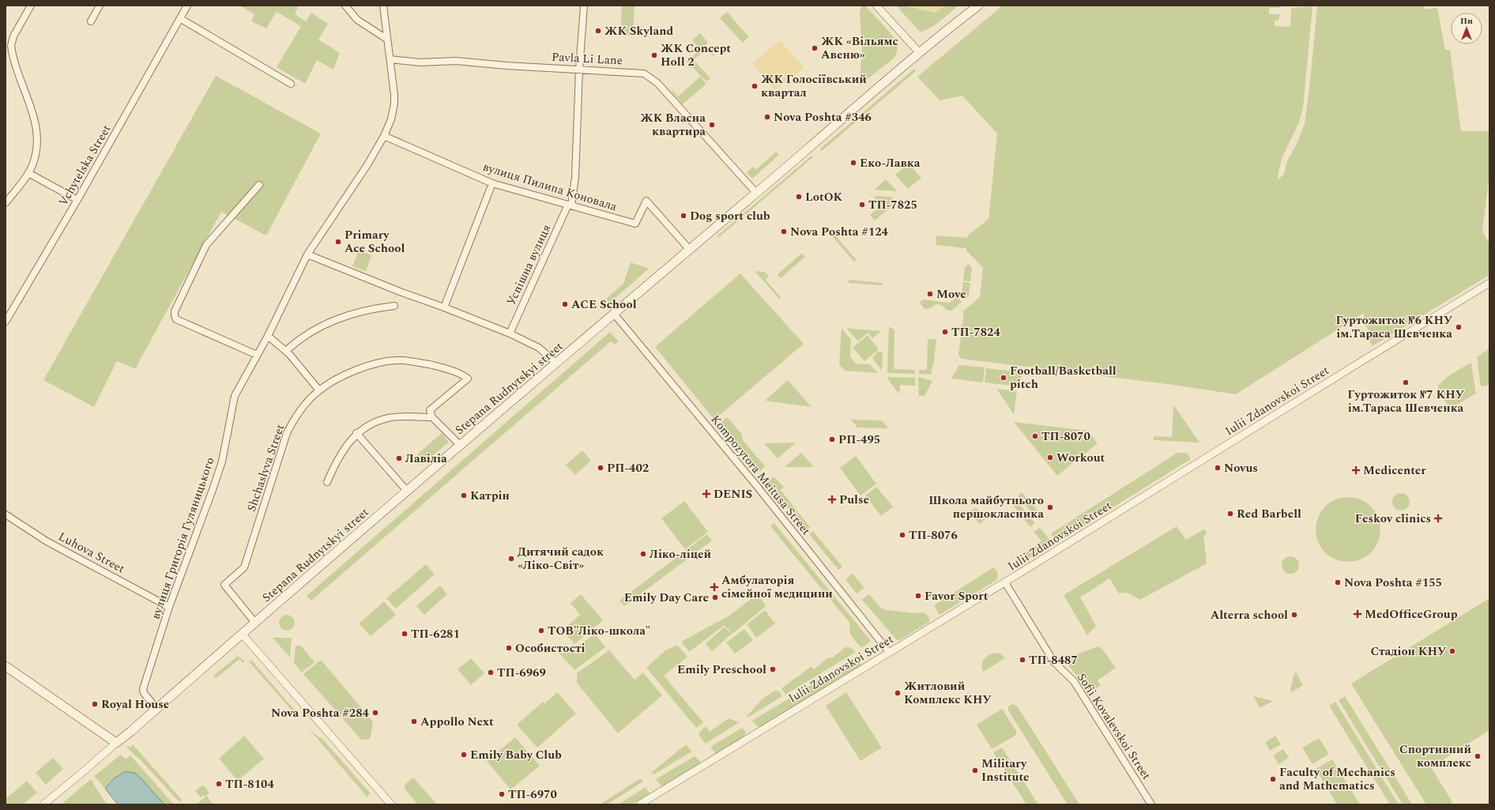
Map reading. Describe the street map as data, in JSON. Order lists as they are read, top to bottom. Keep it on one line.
{"streets":{"main road":["Stepana Rudnytskyi street"],"street":["Pavla Li Lane","Vchytelska Street","вулиця Пилипа Коновала","Успішна вулиця","Iulii Zdanovskoi Street","Shchaslyva Street","Kompozytora Meitusa Street","вулиця Григорія Гуляницького","Luhova Street","Sofii Kovalevskoi Street"]},"crossings":[["Pavla Li Lane","Успішна вулиця"],["Pavla Li Lane","Stepana Rudnytskyi street"],["Pavla Li Lane","вулиця Григорія Гуляницького"],["вулиця Пилипа Коновала","Успішна вулиця"],["вулиця Пилипа Коновала","Stepana Rudnytskyi street"],["вулиця Пилипа Коновала","вулиця Григорія Гуляницького"],["Stepana Rudnytskyi street","Shchaslyva Street"],["Stepana Rudnytskyi street","Kompozytora Meitusa Street"],["Stepana Rudnytskyi street","вулиця Григорія Гуляницького"],["Iulii Zdanovskoi Street","Kompozytora Meitusa Street"],["Iulii Zdanovskoi Street","Sofii Kovalevskoi Street"],["вулиця Григорія Гуляницького","Luhova Street"]],"places":{"other":["ЖК Skyland","ЖК «Вільямс Авеню»","ЖК Concept Holl 2","ЖК Голосіївський квартал","Nova Poshta #346","ЖК Власна квартира","Еко-Лавка","LotOK","ТП-7825","Dog sport club","Nova Poshta #124","Primary Ace School","Move","ACE School","Гуртожиток №6 КНУ ім.Тараса Шевченка","ТП-7824","Football/Basketball pitch","Гуртожиток №7 КНУ ім.Тараса Шевченка","ТП-8070","РП-495","Workout","Лавіліа","РП-402","Novus","Катрін","Школа майбутнього першокласника","Red Barbell","ТП-8076","Ліко-ліцей","Дитячий садок «Ліко-Світ»","Nova Poshta #155","Favor Sport","Emily Day Care","Alterra school","ТОВ\"Ліко-школа\"","ТП-6281","Особистості","Стадіон КНУ","ТП-8487","Emily Preschool","ТП-6969","Житловий Комплекс КНУ","Royal House","Nova Poshta #284","Appollo Next","Emily Baby Club","Спортивний комплекс","Military Institute","Faculty of Mechanics and Mathematics","ТП-8104","ТП-6970"],"health":["Medicenter","DENIS","Pulse","Feskov clinics","Амбулаторія сімейної медицини","MedOfficeGroup"]},"north":"top"}
